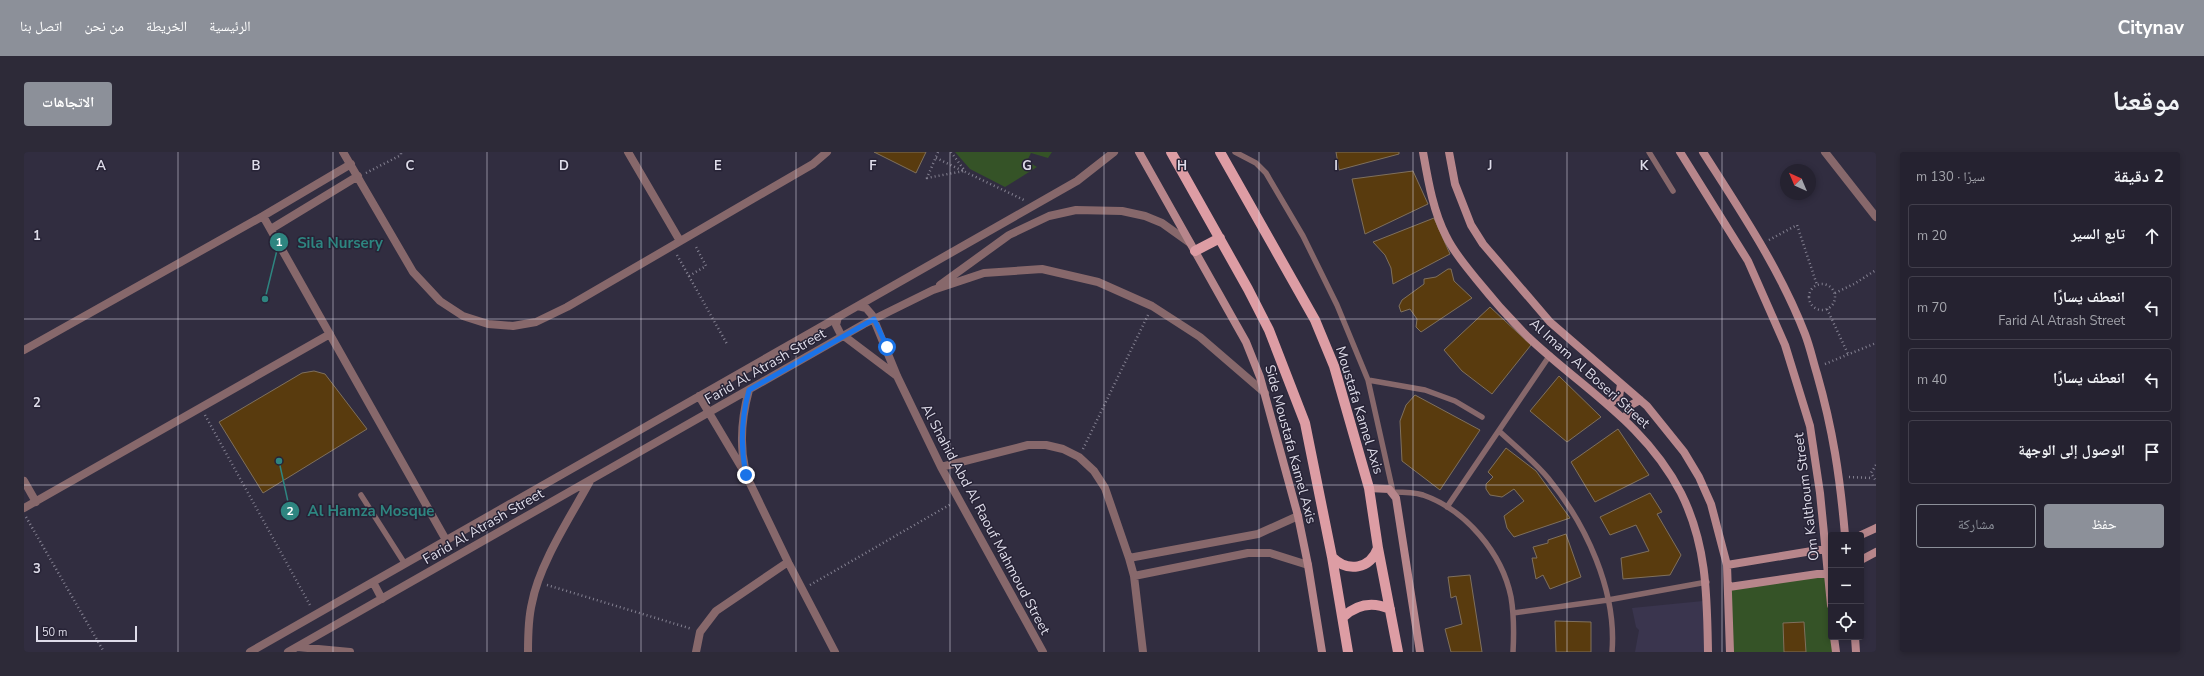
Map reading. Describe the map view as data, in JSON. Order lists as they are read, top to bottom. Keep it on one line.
{"streets":{"main road":["Moustafa Kamel Axis"],"street":["Farid Al Atrash Street","Al Imam Al Boseri Street","Side Moustafa Kamel Axis","Om Kalthoum Street","Al Shahid Abd Al Raouf Mahmoud Street"]},"crossings":[["Farid Al Atrash Street","Side Moustafa Kamel Axis"],["Farid Al Atrash Street","Al Shahid Abd Al Raouf Mahmoud Street"]],"places":["Sila Nursery","Al Hamza Mosque"],"scale_bar":"50 m","north":"top left","page":{"header":"Citynav","nav":["الرئيسية","الخريطة","من نحن","اتصل بنا"],"title":"موقعنا","buttons":["الاتجاهات",["حفظ","مشاركة"]],"heading":["2 دقيقة","سيرًا · 130 m"],"list":[["تابع السير","20 m"],["انعطف يسارًا","Farid Al Atrash Street","70 m"],["انعطف يسارًا","40 m"],"الوصول إلى الوجهة"],"map_buttons":["+","−"],"scale":"50 m"},"grid":{"columns":["A","B","C","D","E","F","G","H","I","J","K"],"rows":["1","2","3"]}}
